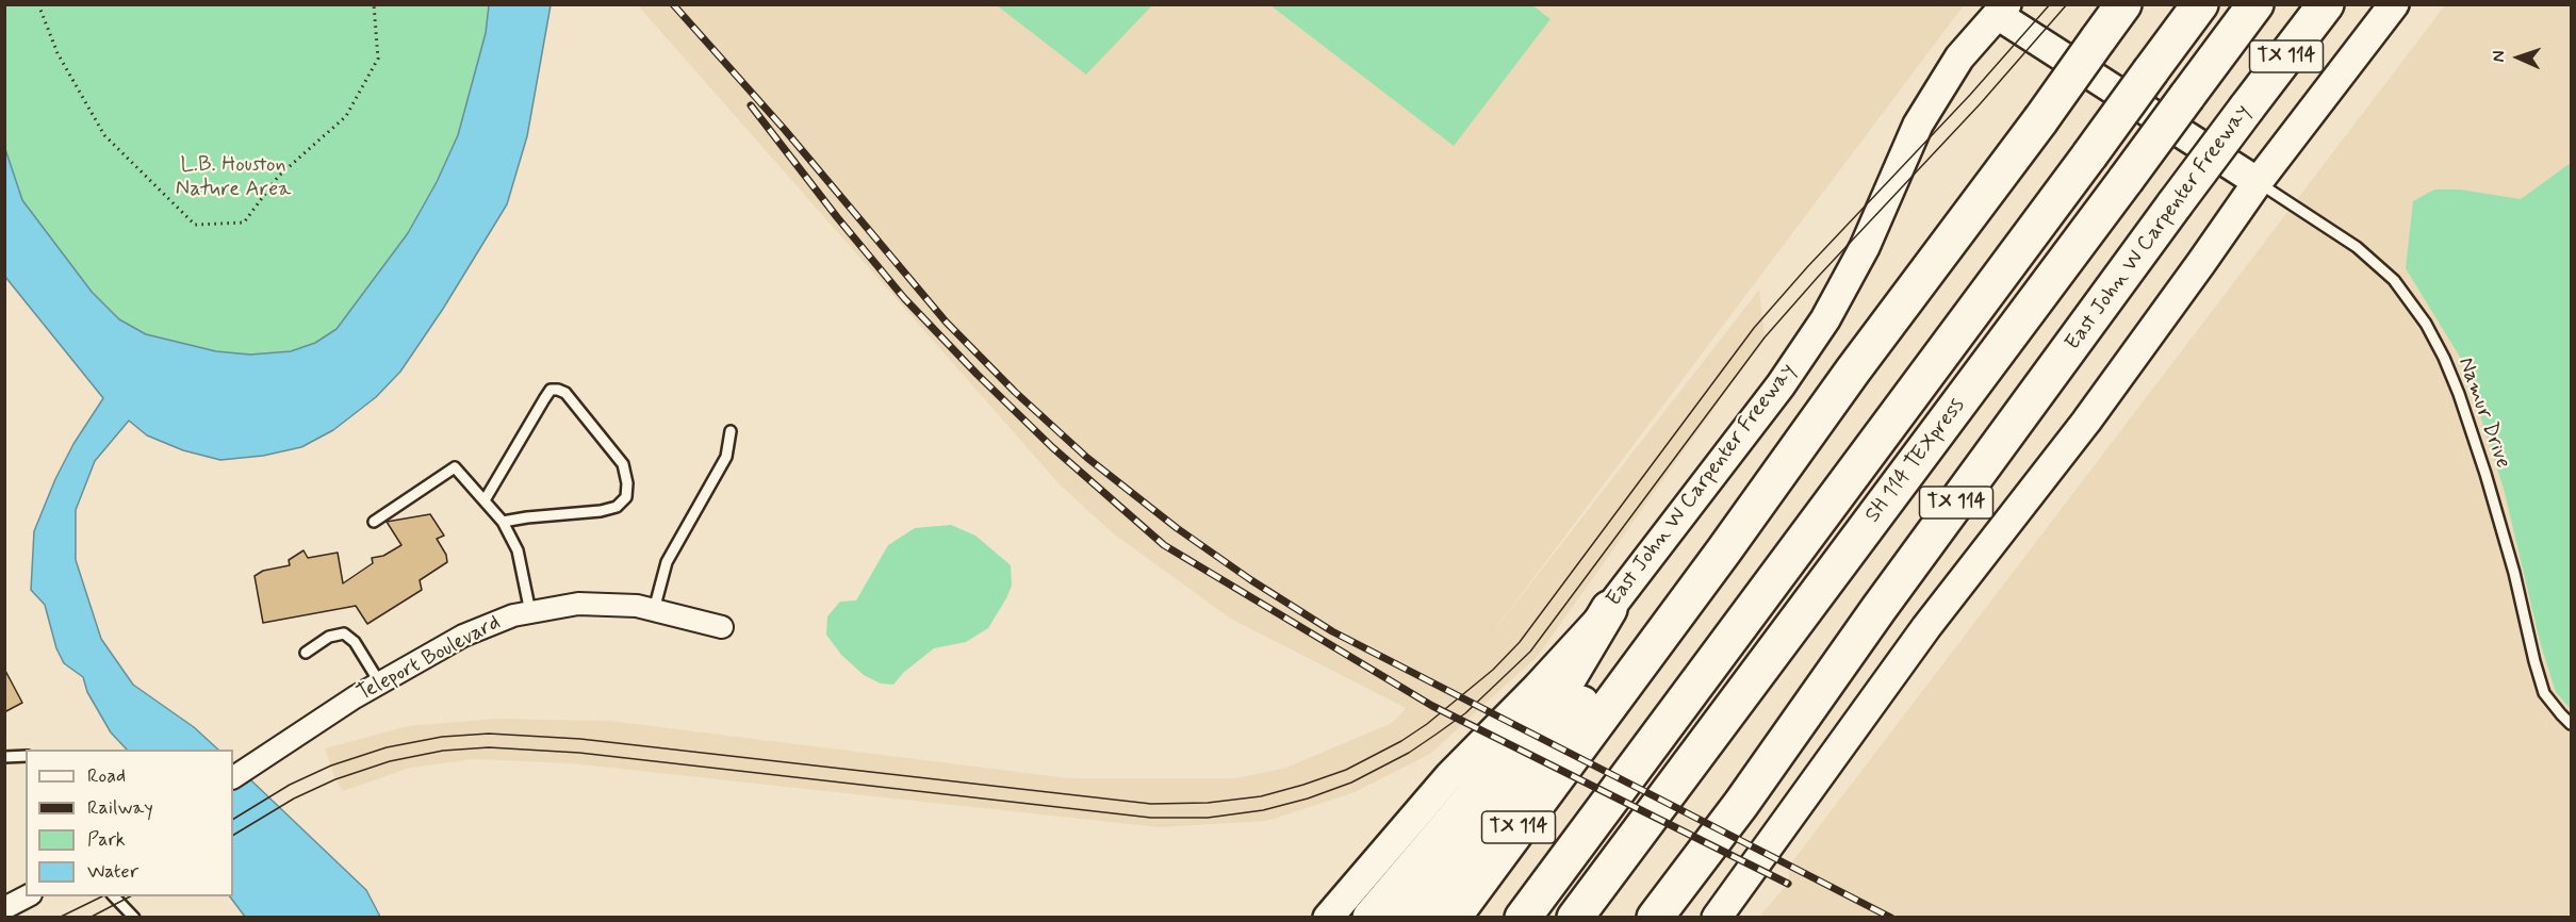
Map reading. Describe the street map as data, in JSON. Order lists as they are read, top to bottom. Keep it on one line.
{"streets":{"highway":["TX 114","East John W Carpenter Freeway","SH 114 TEXpress"],"street":["Teleport Boulevard"],"lane":["Namur Drive"]},"parks":["L.B. Houston Nature Area"],"legend":["Road","Railway","Park","Water"],"north":"left"}
